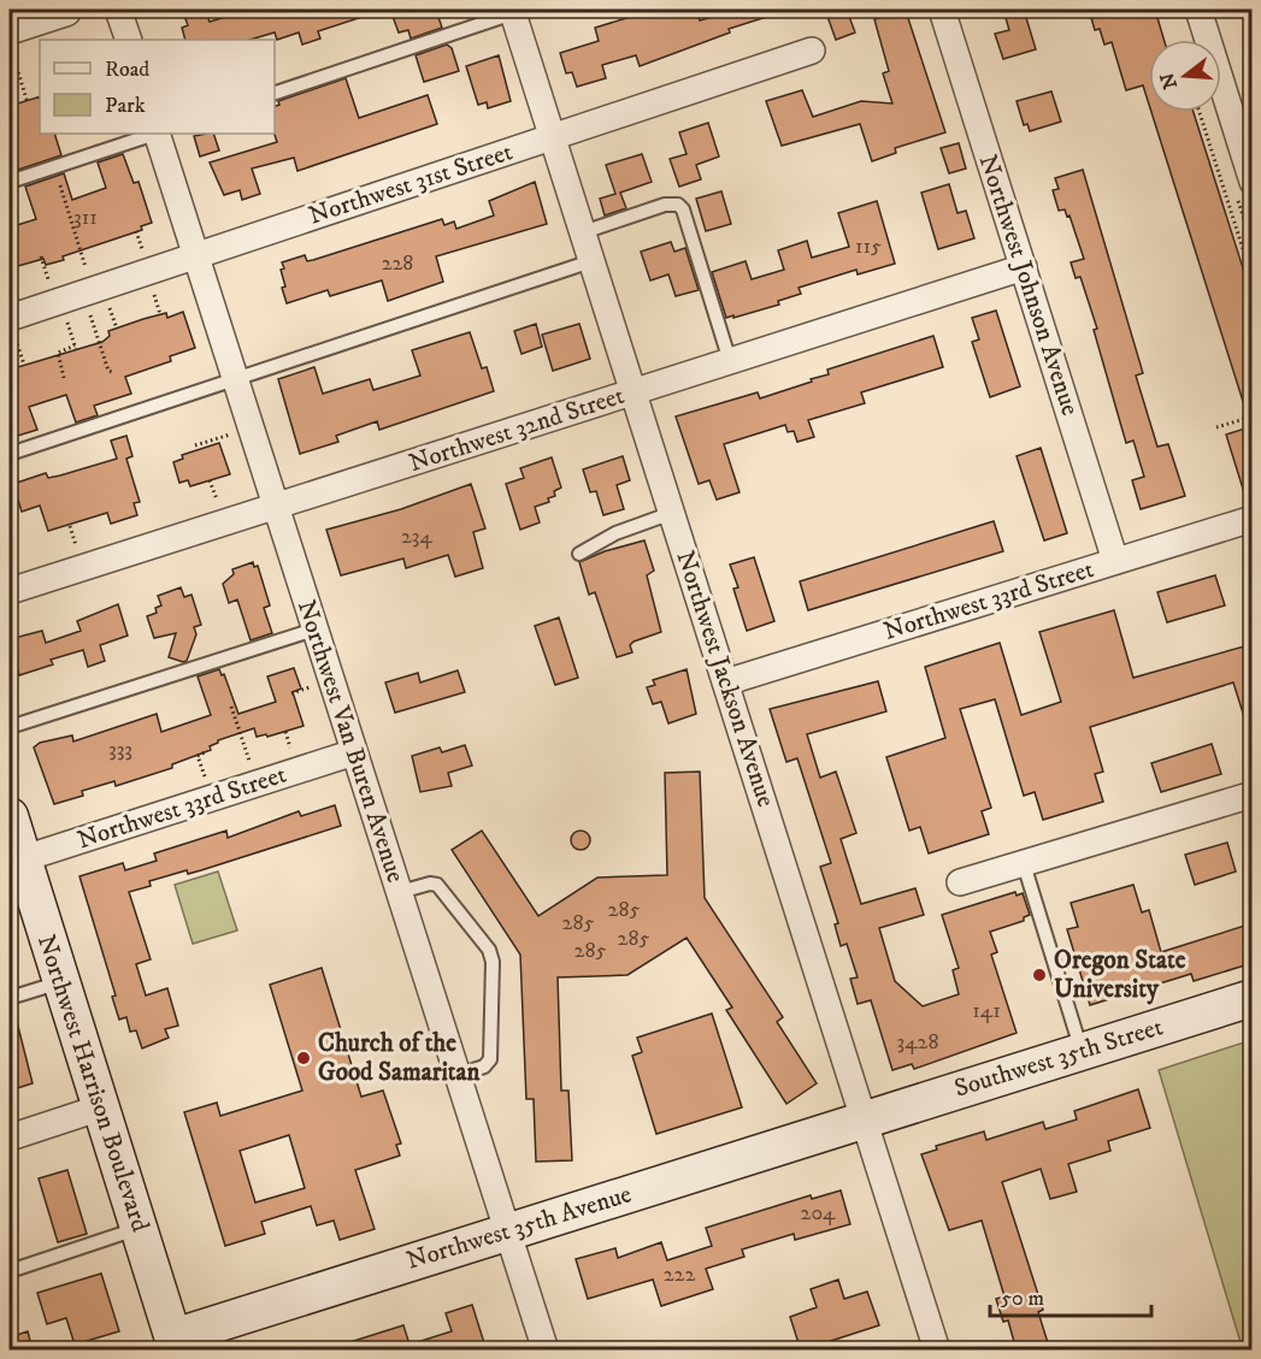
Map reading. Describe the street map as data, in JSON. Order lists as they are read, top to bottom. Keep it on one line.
{"streets":{"main road":["Southwest 35th Street","Northwest Harrison Boulevard","Northwest 35th Avenue"],"street":["Northwest 31st Street","Northwest Johnson Avenue","Northwest 32nd Street","Northwest 33rd Street","Northwest Jackson Avenue","Northwest Van Buren Avenue"]},"crossings":[["Northwest 31st Street","Northwest Jackson Avenue"],["Northwest 31st Street","Northwest Van Buren Avenue"],["Northwest Johnson Avenue","Northwest 32nd Street"],["Northwest Johnson Avenue","Northwest 33rd Street"],["Northwest 32nd Street","Northwest Jackson Avenue"],["Northwest 32nd Street","Northwest Van Buren Avenue"],["Northwest 33rd Street","Northwest Jackson Avenue"],["Northwest 33rd Street","Northwest Van Buren Avenue"],["Northwest 33rd Street","Northwest Harrison Boulevard"],["Northwest Jackson Avenue","Southwest 35th Street"],["Northwest Jackson Avenue","Northwest 35th Avenue"],["Northwest Van Buren Avenue","Northwest 35th Avenue"],["Southwest 35th Street","Northwest 35th Avenue"],["Northwest Harrison Boulevard","Northwest 35th Avenue"]],"places":["Oregon State University","Church of the Good Samaritan"],"house_numbers":["311","115","228","234","333","285","285","285","285","141","3428","204","222"],"legend":["Road","Park"],"scale_bar":"50 m","north":"left"}
